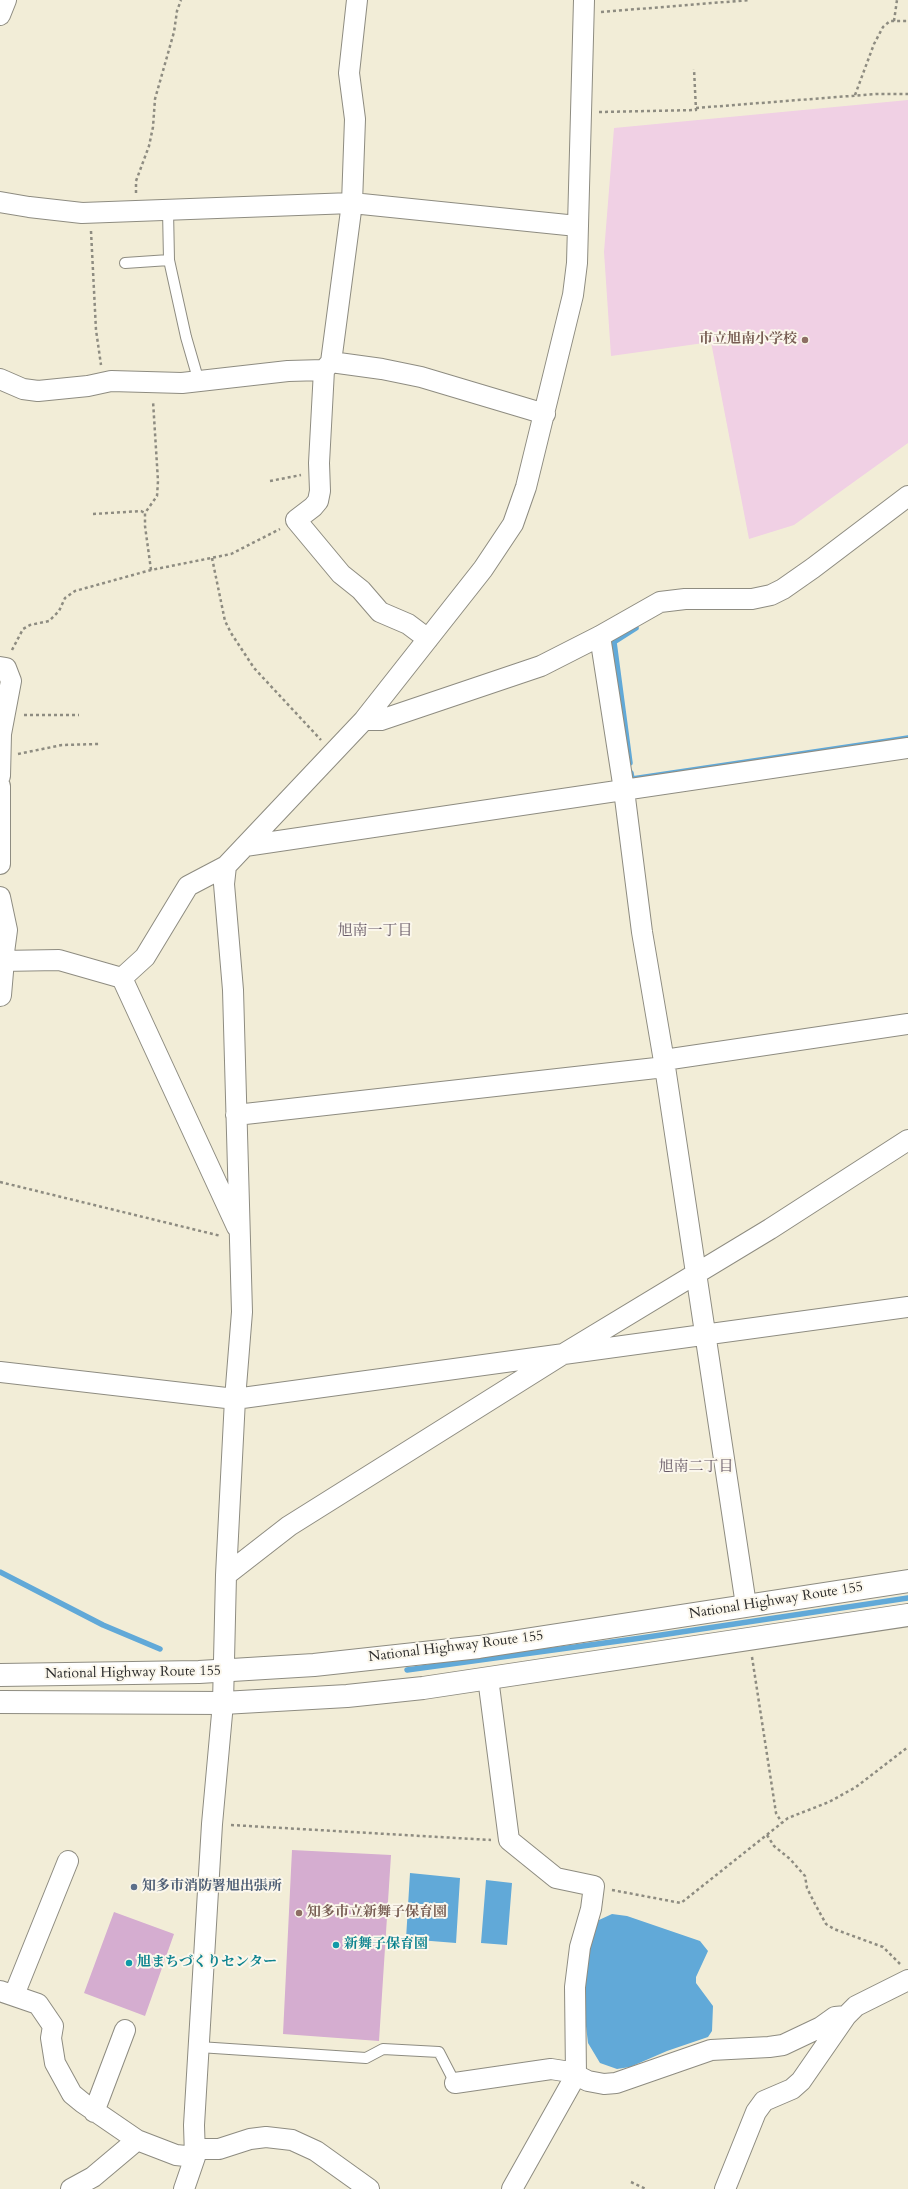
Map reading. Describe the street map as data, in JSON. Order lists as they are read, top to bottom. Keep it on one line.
{"streets":{"main road":["National Highway Route 155"]},"districts":["旭南一丁目","旭南二丁目"],"places":["市立旭南小学校","知多市消防署旭出張所","知多市立新舞子保育園","新舞子保育園","旭まちづくりセンター"]}
